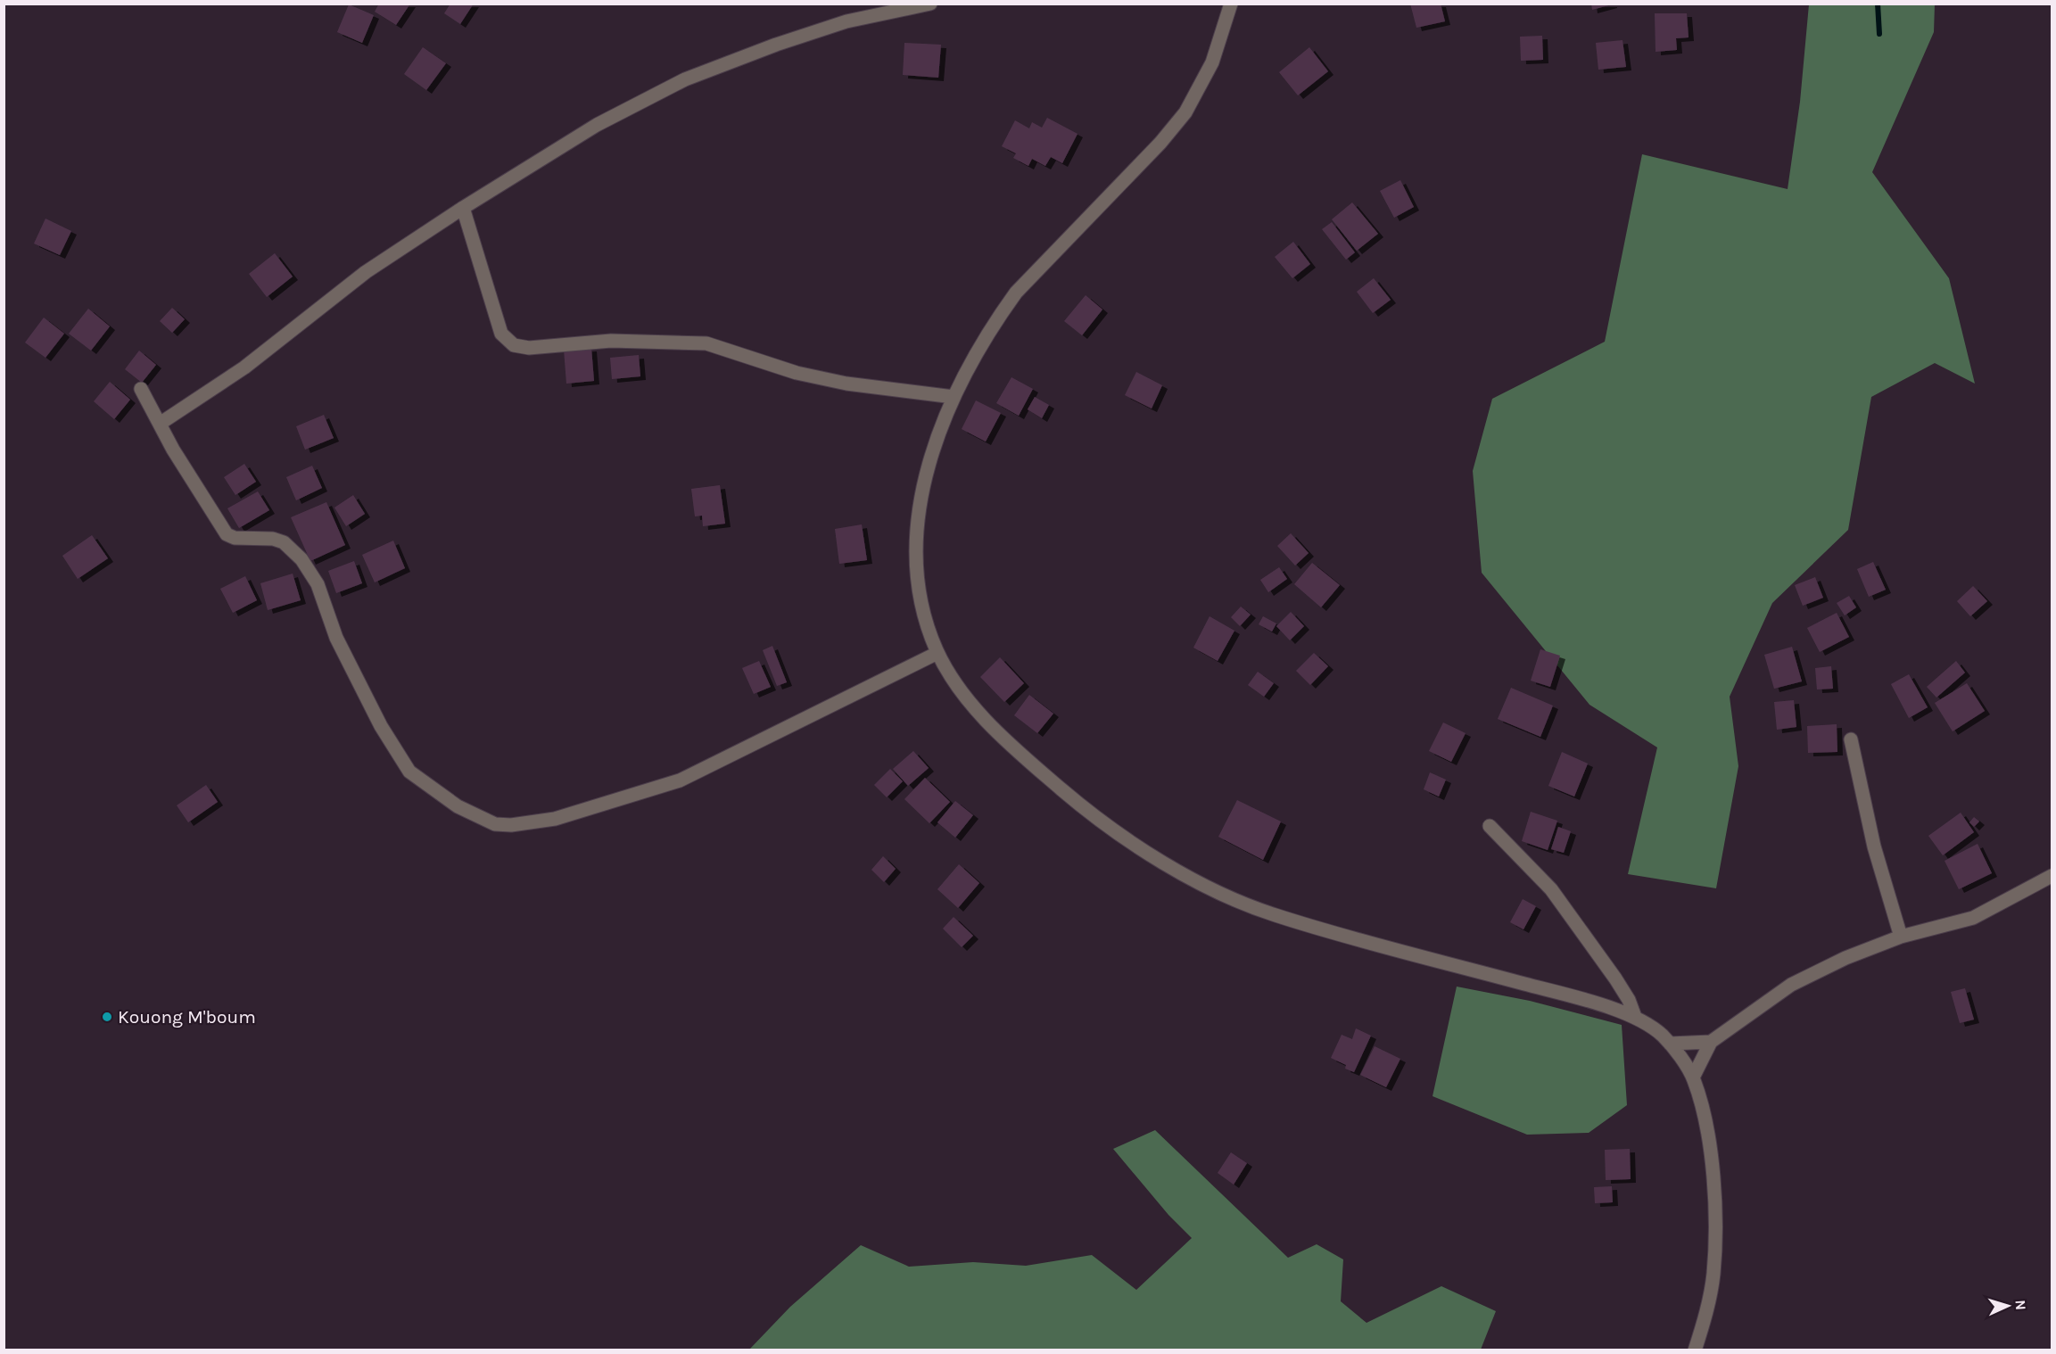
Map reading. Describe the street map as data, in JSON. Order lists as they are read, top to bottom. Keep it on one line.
{"places":["Kouong M'boum"],"north":"right"}
